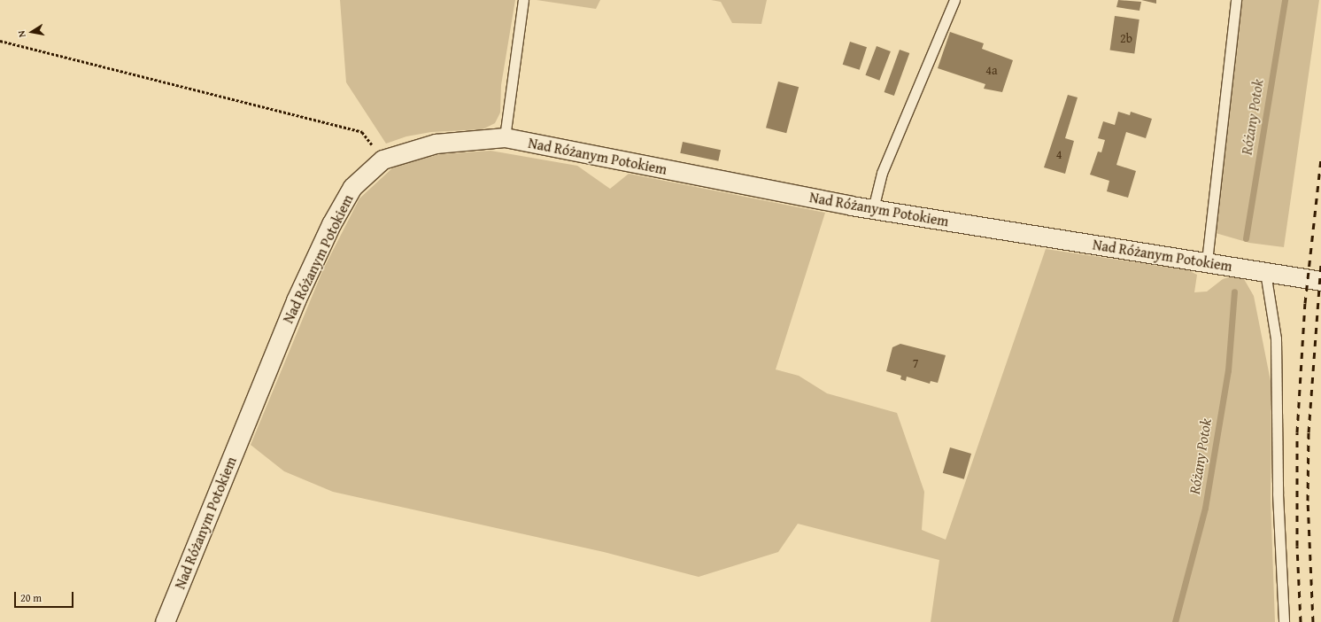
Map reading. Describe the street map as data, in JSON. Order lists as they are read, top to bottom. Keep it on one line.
{"streets":{"street":["Nad Różanym Potokiem"]},"water":["Różany Potok"],"house_numbers":["2b","4a","4","7"],"scale_bar":"20 m","north":"left"}
